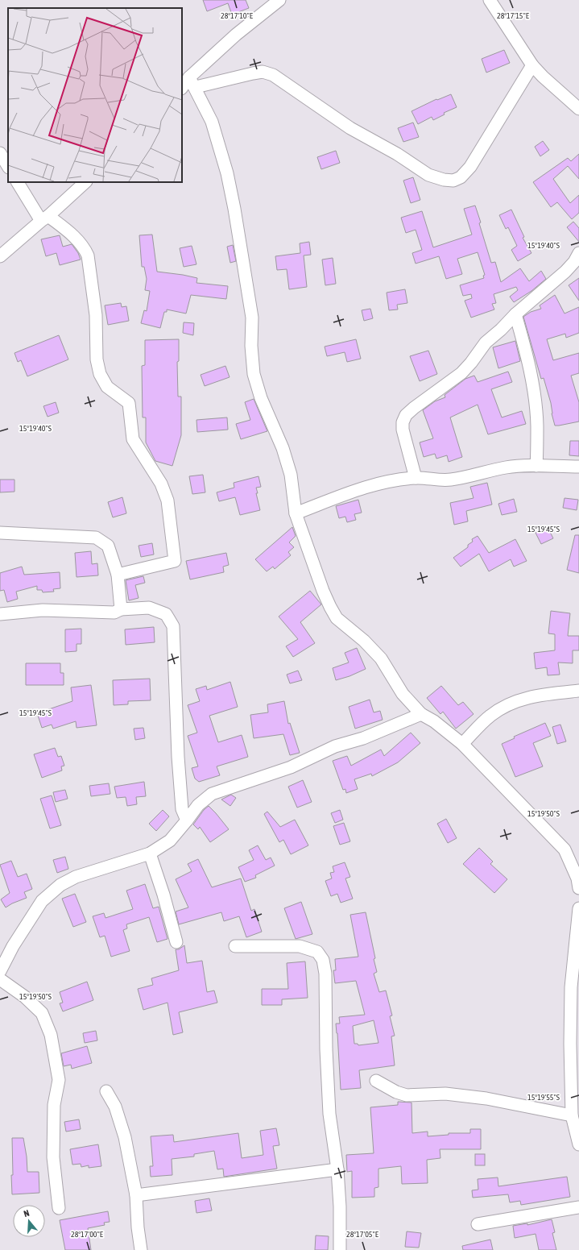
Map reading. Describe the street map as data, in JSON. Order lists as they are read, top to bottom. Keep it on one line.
{"north":"top","coordinates":["28°17'10\"E","28°17'15\"E","15°19'40\"S","15°19'45\"S","15°19'50\"S","15°19'55\"S","28°17'00\"E","28°17'05\"E"]}
